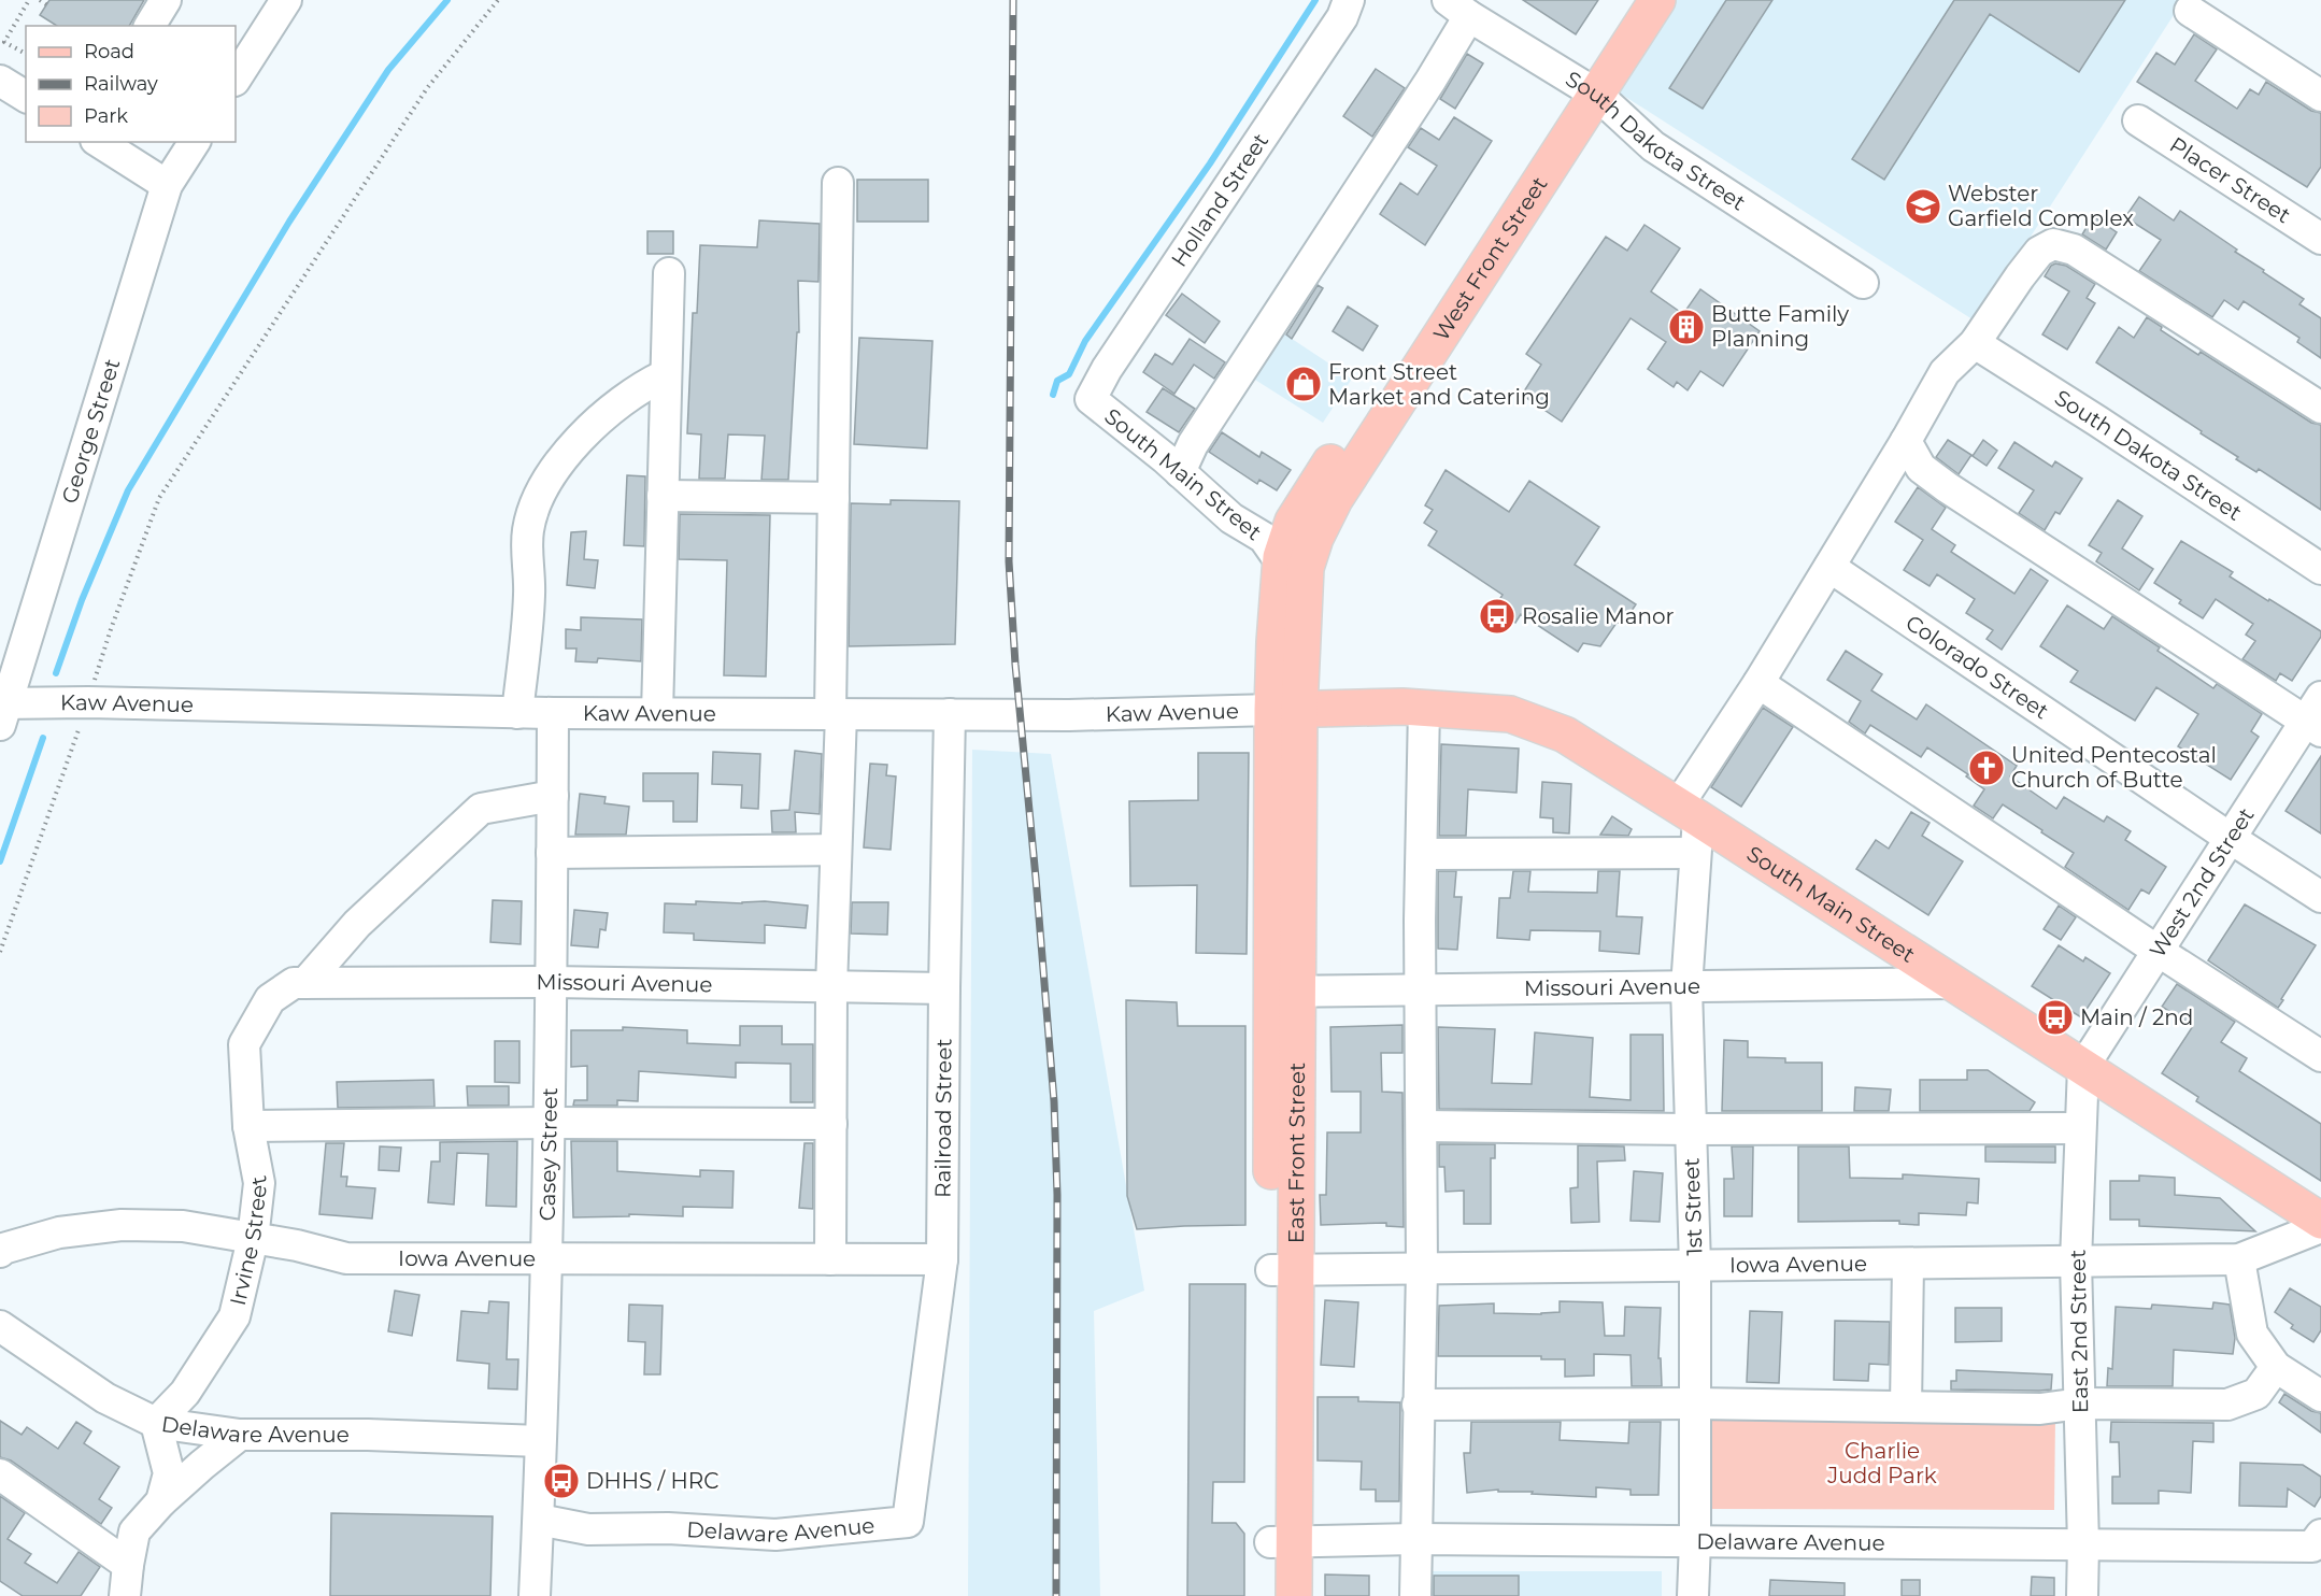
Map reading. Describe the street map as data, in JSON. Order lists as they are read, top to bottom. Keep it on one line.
{"streets":{"main road":["West Front Street","South Main Street","East Front Street"],"street":["South Dakota Street","Placer Street","Holland Street","George Street","Colorado Street","Kaw Avenue","West 2nd Street","Missouri Avenue","Railroad Street","Casey Street","1st Street","Irvine Street","Iowa Avenue","East 2nd Street","Delaware Avenue"]},"crossings":[["South Dakota Street","West Front Street"],["Holland Street","South Main Street"],["West Front Street","South Main Street"],["West Front Street","Kaw Avenue"],["West Front Street","East Front Street"],["George Street","Kaw Avenue"],["South Main Street","Kaw Avenue"],["South Main Street","West 2nd Street"],["South Main Street","Missouri Avenue"],["South Main Street","East Front Street"],["South Main Street","1st Street"],["South Main Street","East 2nd Street"],["Colorado Street","West 2nd Street"],["Kaw Avenue","Railroad Street"],["Kaw Avenue","East Front Street"],["Kaw Avenue","Casey Street"],["West 2nd Street","East 2nd Street"],["Missouri Avenue","Railroad Street"],["Missouri Avenue","East Front Street"],["Missouri Avenue","Casey Street"],["Missouri Avenue","1st Street"],["Missouri Avenue","Irvine Street"],["Railroad Street","Iowa Avenue"],["Railroad Street","Delaware Avenue"],["East Front Street","Iowa Avenue"],["East Front Street","Delaware Avenue"],["Casey Street","Iowa Avenue"],["Casey Street","Delaware Avenue"],["1st Street","Iowa Avenue"],["1st Street","Delaware Avenue"],["Irvine Street","Iowa Avenue"],["Irvine Street","Delaware Avenue"],["Iowa Avenue","East 2nd Street"],["East 2nd Street","Delaware Avenue"]],"parks":["Charlie Judd Park"],"places":{"school or university":["Webster Garfield Complex"],"building":["Butte Family Planning"],"shop":["Front Street Market and Catering"],"bus stop":["Rosalie Manor","Main / 2nd","DHHS / HRC"],"church":["United Pentecostal Church of Butte"]},"legend":["Road","Railway","Park"]}
